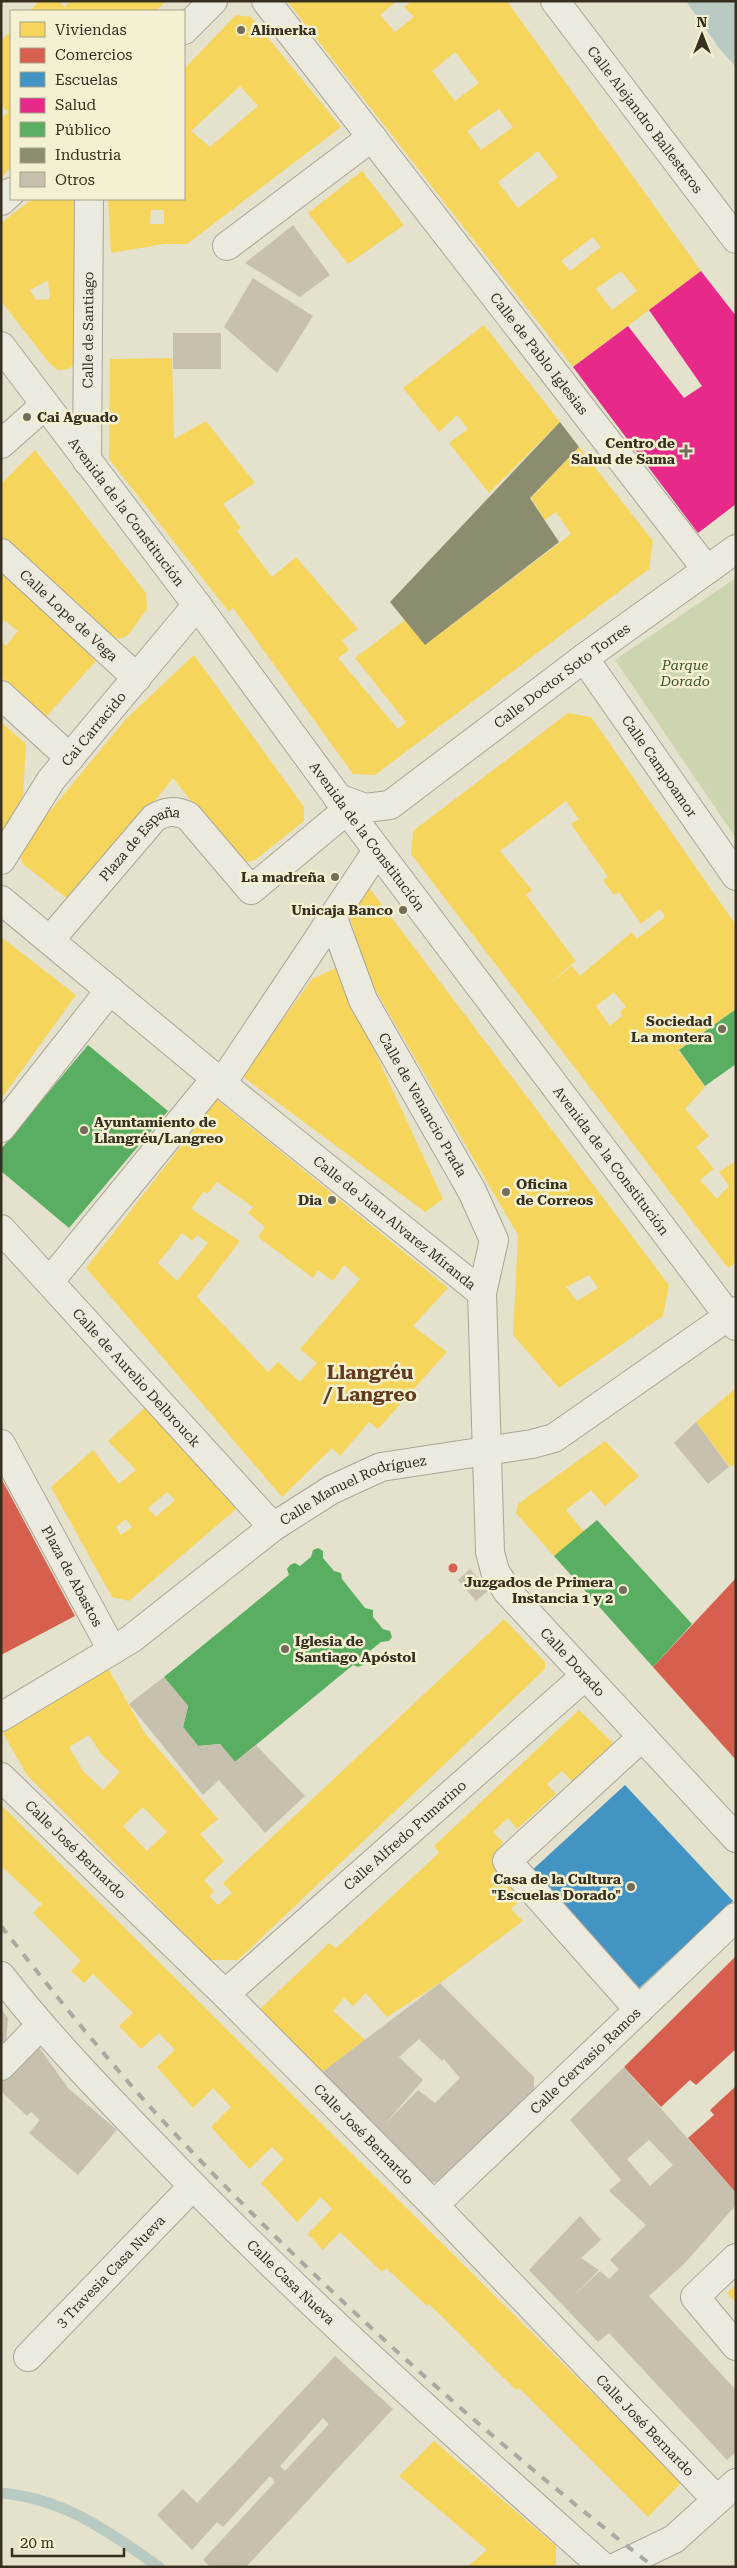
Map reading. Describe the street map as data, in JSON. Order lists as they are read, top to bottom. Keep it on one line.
{"streets":{"street":["Calle Alejandro Ballesteros","Calle de Santiago","Calle de Pablo Iglesias","Avenida de la Constitución","Calle Lope de Vega","Calle Doctor Soto Torres","Cai Carracido","Calle Campoamor","Plaza de España","Calle de Venancio Prada","Calle de Juan Alvarez Miranda","Calle de Aurelio Delbrouck","Calle Manuel Rodríguez","Plaza de Abastos","Calle Dorado","Calle Alfredo Pumarino","Calle José Bernardo","Calle Gervasio Ramos","3 Travesia Casa Nueva","Calle Casa Nueva"]},"crossings":[["Calle de Santiago","Avenida de la Constitución"],["Calle de Pablo Iglesias","Calle Doctor Soto Torres"],["Avenida de la Constitución","Cai Carracido"],["Avenida de la Constitución","Plaza de España"],["Avenida de la Constitución","Calle Manuel Rodríguez"],["Calle Lope de Vega","Cai Carracido"],["Calle Doctor Soto Torres","Calle Campoamor"],["Calle de Venancio Prada","Calle de Juan Alvarez Miranda"],["Calle de Juan Alvarez Miranda","Calle Manuel Rodríguez"],["Calle de Juan Alvarez Miranda","Calle Dorado"],["Calle de Aurelio Delbrouck","Calle Manuel Rodríguez"],["Calle Manuel Rodríguez","Plaza de Abastos"],["Calle Manuel Rodríguez","Calle Dorado"],["Calle Dorado","Calle Alfredo Pumarino"],["Calle Alfredo Pumarino","Calle José Bernardo"],["Calle José Bernardo","Calle Gervasio Ramos"],["3 Travesia Casa Nueva","Calle Casa Nueva"]],"districts":["Llangréu / Langreo"],"parks":["Parque Dorado"],"places":{"other":["Alimerka","Cai Aguado","La madreña","Unicaja Banco","Sociedad La montera","Ayuntamiento de Llangréu/Langreo","Oficina de Correos","Dia","Juzgados de Primera Instancia 1 y 2","Iglesia de Santiago Apóstol","Casa de la Cultura \"Escuelas Dorado\""],"health":["Centro de Salud de Sama"]},"legend":["Viviendas","Comercios","Escuelas","Salud","Público","Industria","Otros"],"scale_bar":"20 m","north":"top"}
